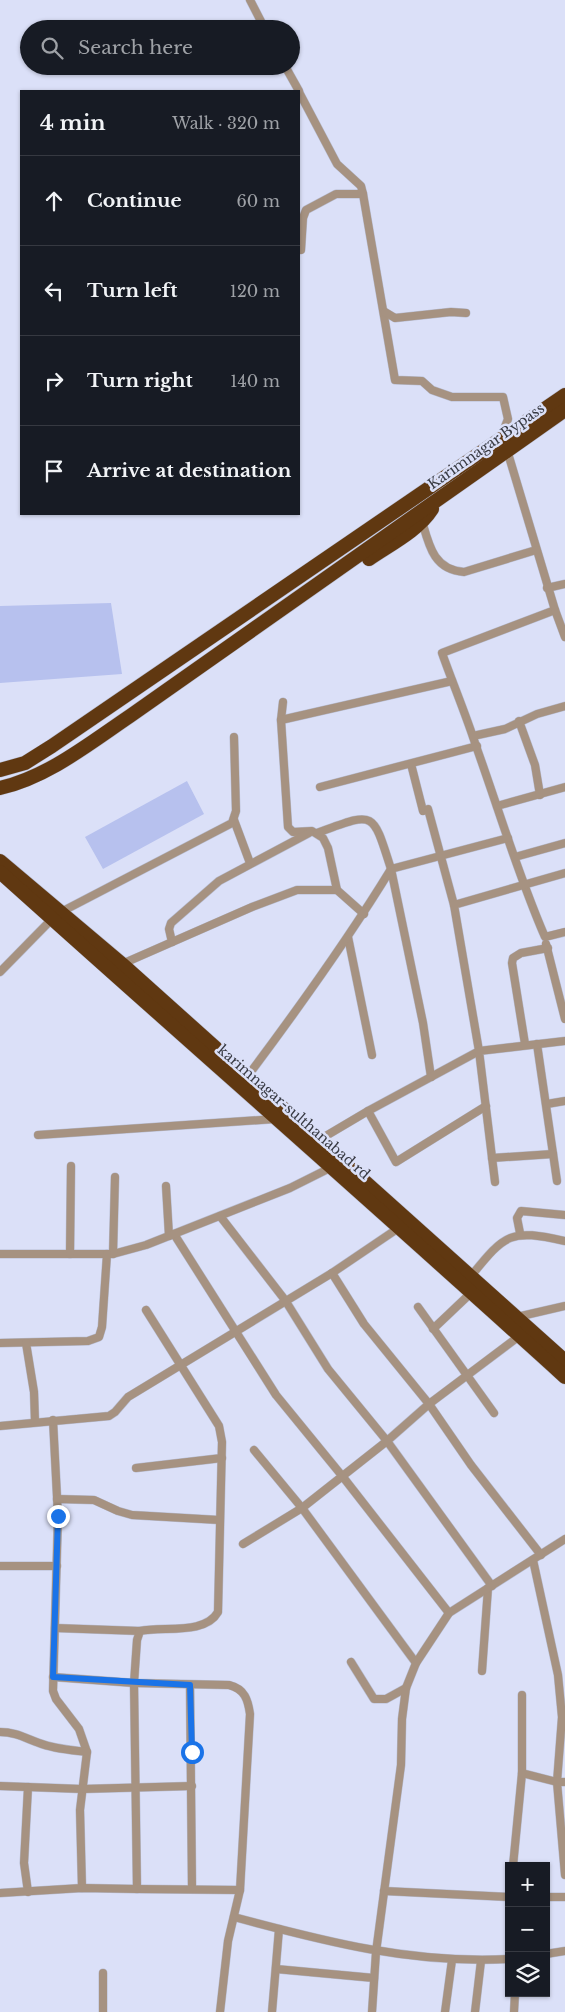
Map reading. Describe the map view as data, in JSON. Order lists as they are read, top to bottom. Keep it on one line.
{"streets":{"highway":["Karimnagar Bypass","karimnagar-sulthanabad rd"]},"page":{"search":"Search here","heading":["4 min","Walk · 320 m"],"list":[["Continue","60 m"],["Turn left","120 m"],["Turn right","140 m"],"Arrive at destination"],"map_buttons":["+","−"]}}
